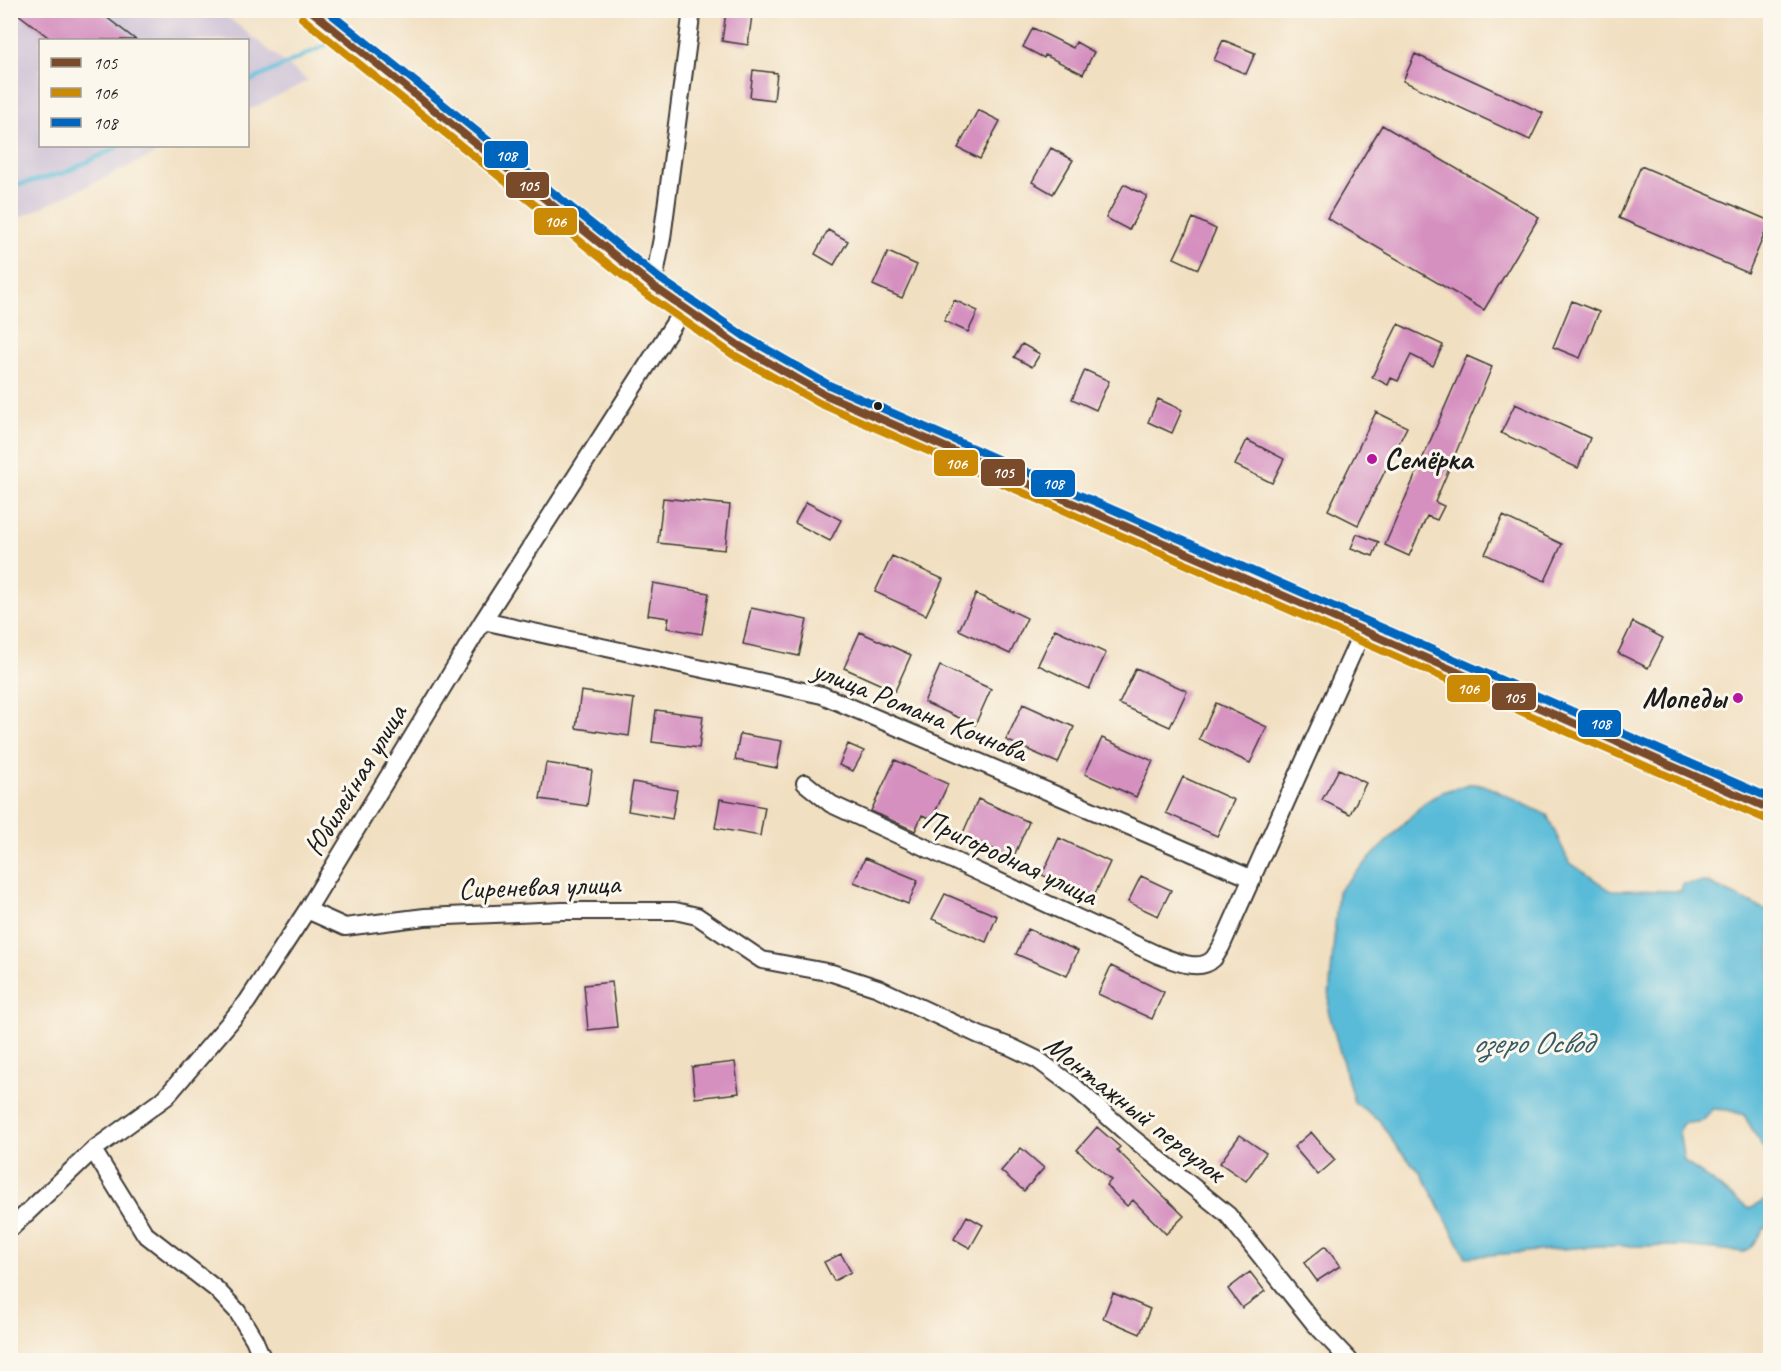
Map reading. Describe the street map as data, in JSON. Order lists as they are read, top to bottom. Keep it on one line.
{"streets":{"street":["улица Романа Кочнова","Юбилейная улица","Пригородная улица","Сиреневая улица","Монтажный переулок"]},"crossings":[["улица Романа Кочнова","Юбилейная улица"],["улица Романа Кочнова","Пригородная улица"],["Юбилейная улица","Сиреневая улица"],["Сиреневая улица","Монтажный переулок"]],"water":["озеро Освод"],"places":["Семёрка","Мопеды"],"lines":["transit line 105","transit line 108","transit line 106"],"legend":["105","106","108"]}
